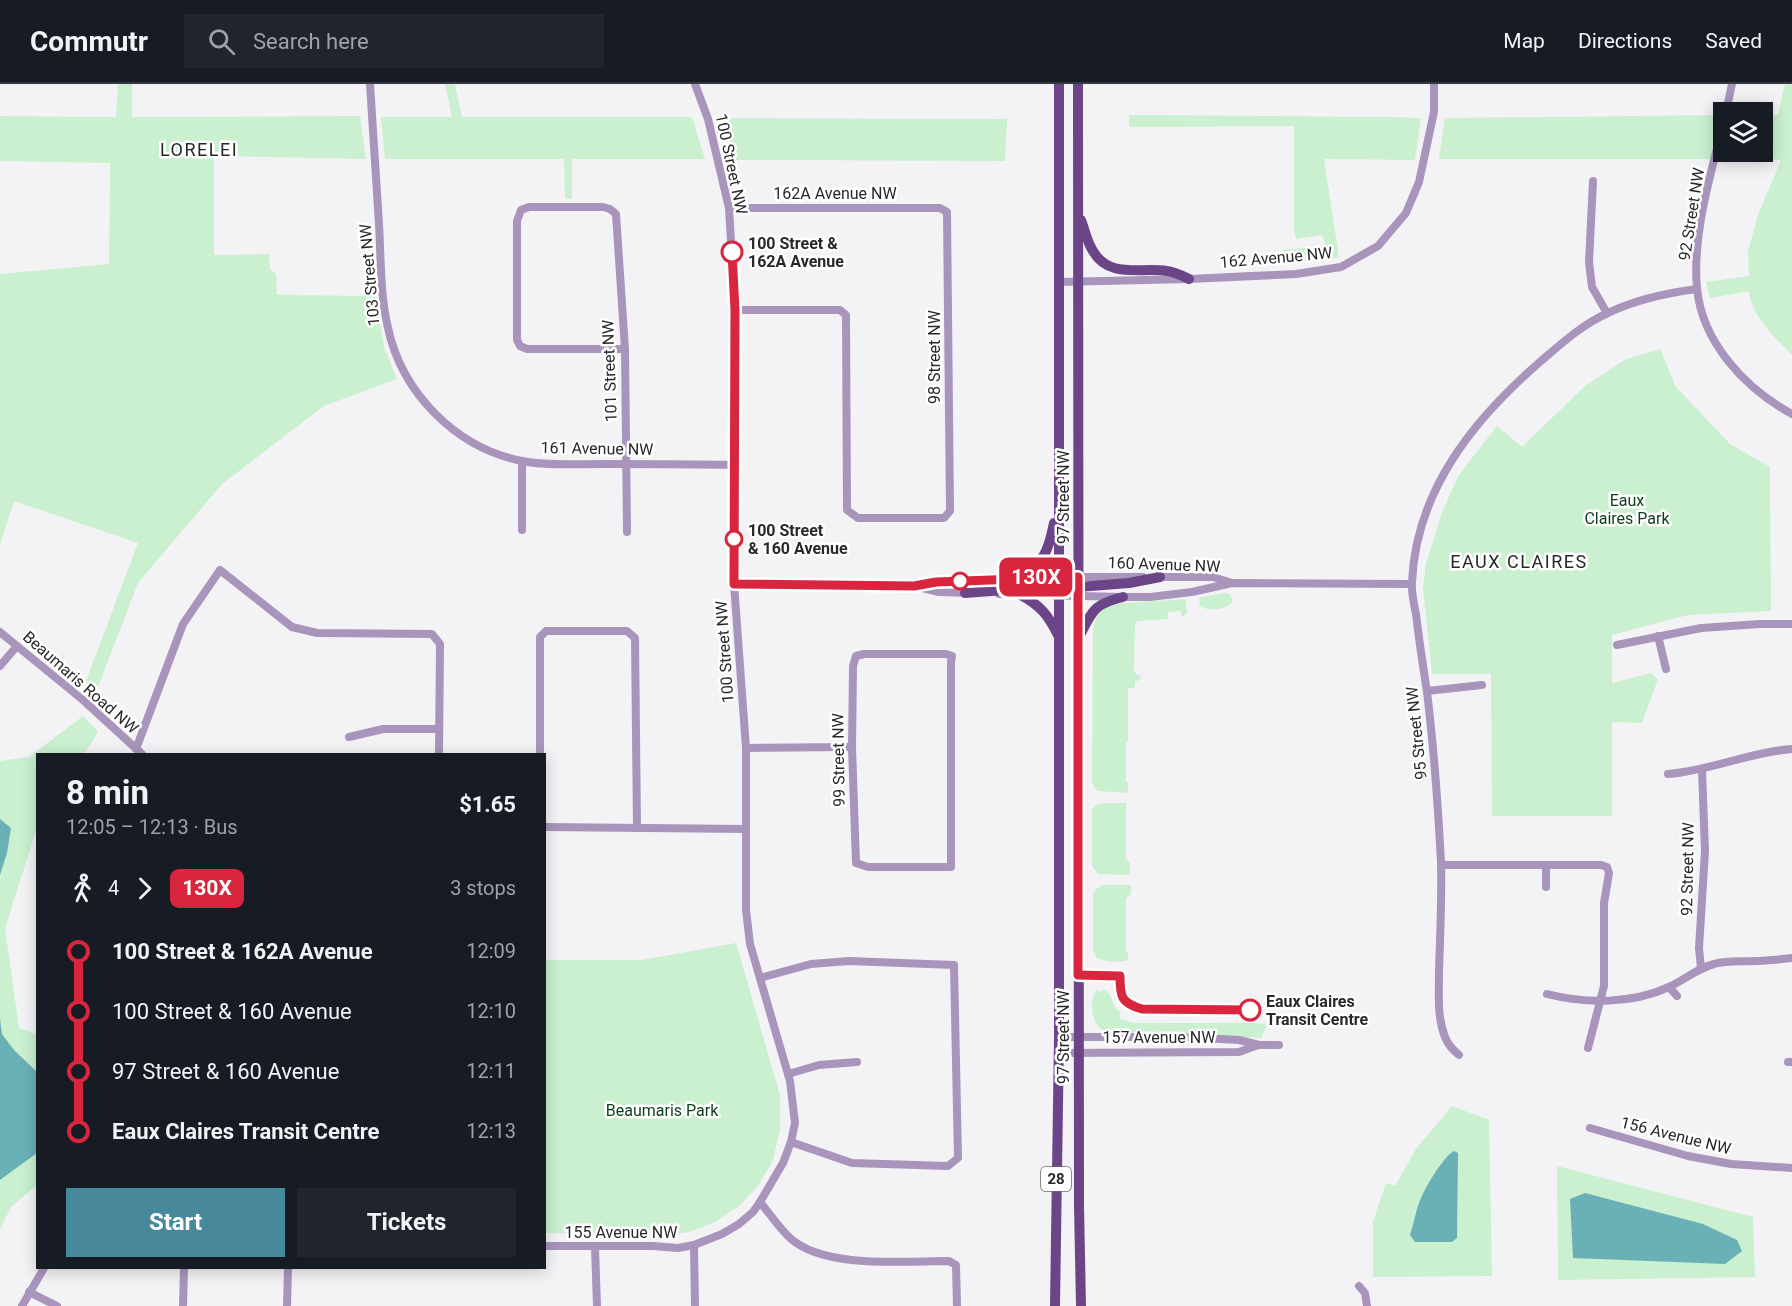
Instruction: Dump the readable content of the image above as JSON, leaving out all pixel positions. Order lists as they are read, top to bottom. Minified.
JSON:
{"streets":{"main road":["97 Street NW","28"],"street":["100 Street NW","162A Avenue NW","92 Street NW","162 Avenue NW","103 Street NW","98 Street NW","101 Street NW","161 Avenue NW","160 Avenue NW","Beaumaris Road NW","95 Street NW","99 Street NW","157 Avenue NW","156 Avenue NW","155 Avenue NW"]},"crossings":[["100 Street NW","162A Avenue NW"],["100 Street NW","98 Street NW"],["100 Street NW","161 Avenue NW"],["100 Street NW","160 Avenue NW"],["100 Street NW","155 Avenue NW"],["162A Avenue NW","98 Street NW"],["162 Avenue NW","97 Street NW"],["103 Street NW","161 Avenue NW"],["101 Street NW","161 Avenue NW"],["97 Street NW","160 Avenue NW"],["97 Street NW","157 Avenue NW"],["160 Avenue NW","95 Street NW"]],"districts":["LORELEI","EAUX CLAIRES"],"parks":["Eaux Claires Park","Beaumaris Park"],"places":["100 Street & 162A Avenue","100 Street & 160 Avenue","Eaux Claires Transit Centre"],"lines":["bus line 130X"],"page":{"header":"Commutr","search":"Search here","nav":["Map","Directions","Saved"],"on_map":"130X","heading":["8 min","12:05 – 12:13 · Bus","$1.65"],"legs":["4","130X","3 stops"],"list":[{"name":"100 Street & 162A Avenue","value":"12:09"},{"name":"100 Street & 160 Avenue","value":"12:10"},{"name":"97 Street & 160 Avenue","value":"12:11"},{"name":"Eaux Claires Transit Centre","value":"12:13"}],"buttons":["Start","Tickets"]}}
